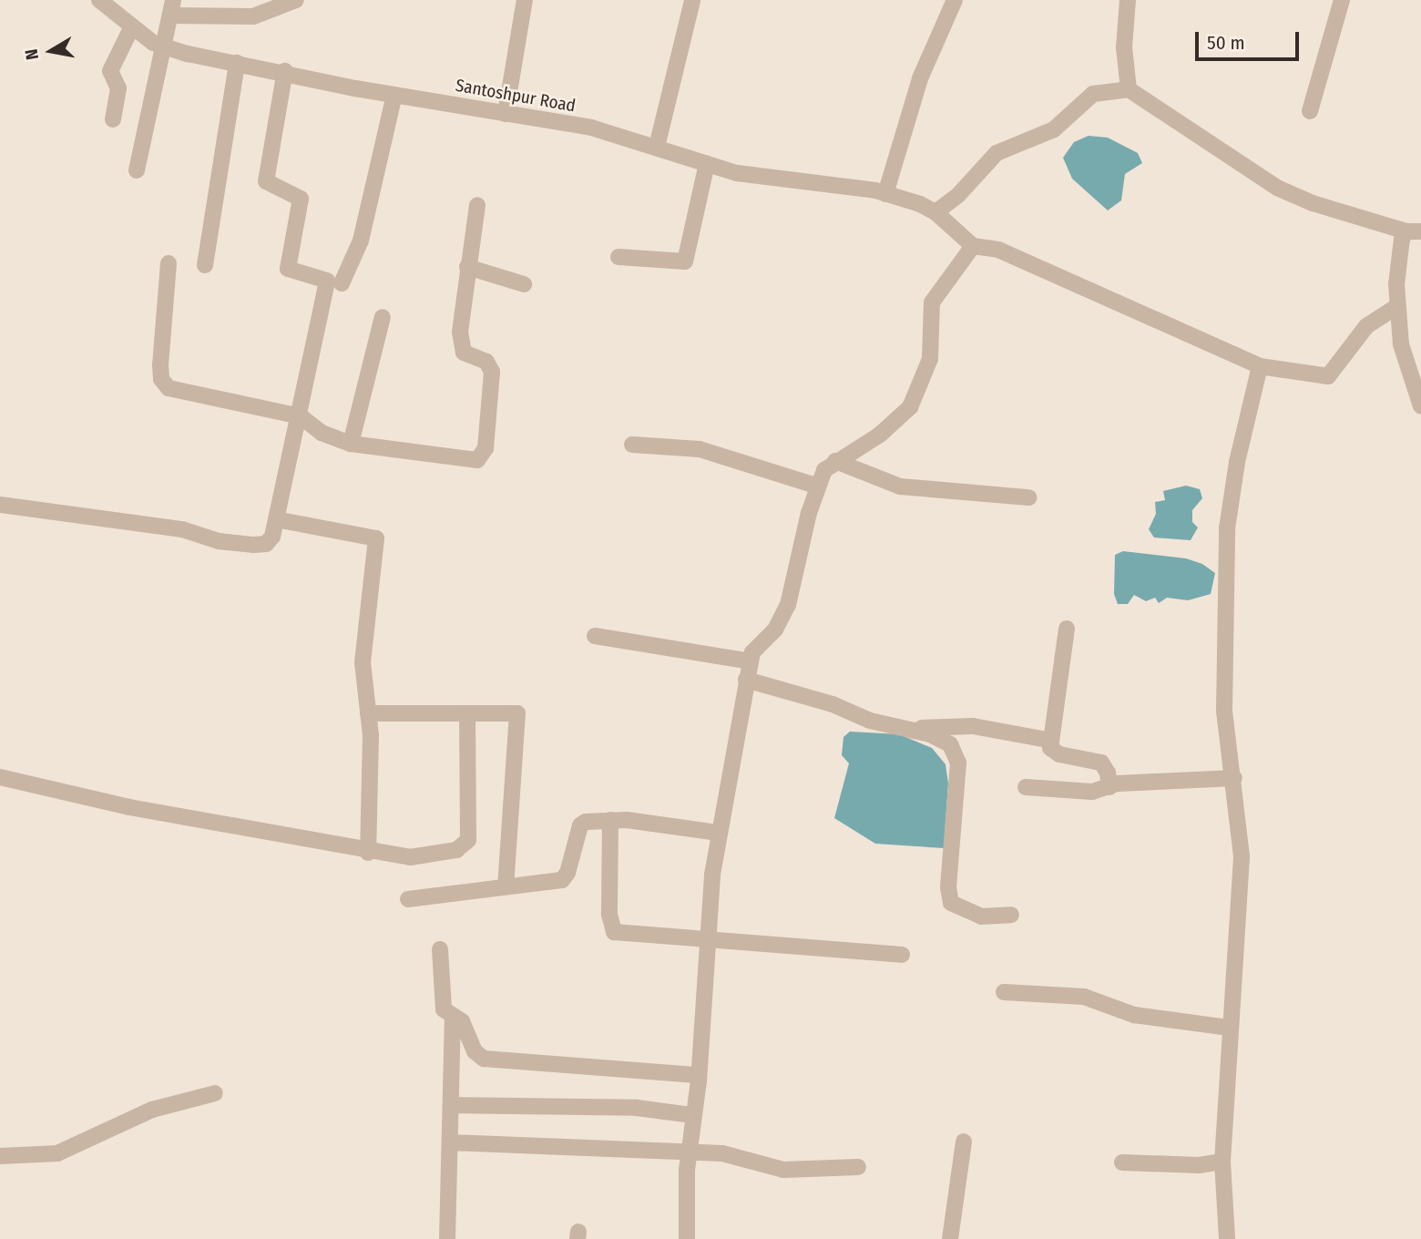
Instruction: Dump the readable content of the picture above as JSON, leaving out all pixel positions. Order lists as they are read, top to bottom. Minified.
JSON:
{"streets":{"street":["Santoshpur Road"]},"scale_bar":"50 m","north":"left"}
